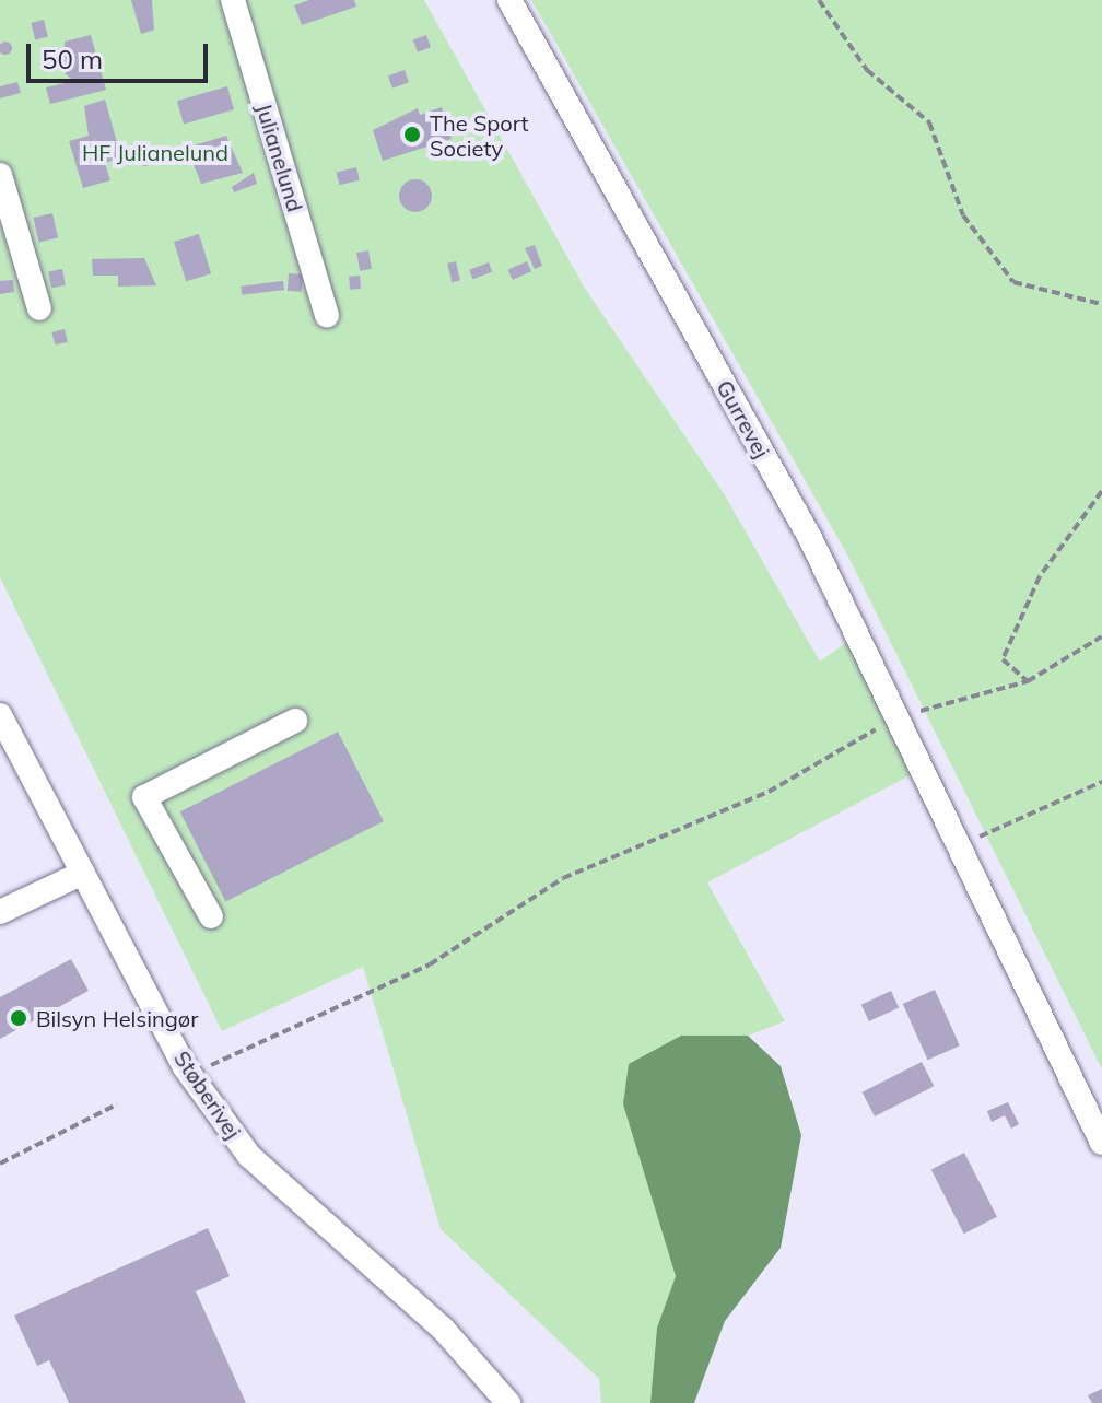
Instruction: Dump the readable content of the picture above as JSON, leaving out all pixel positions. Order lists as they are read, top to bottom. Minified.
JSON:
{"streets":{"street":["Julianelund","Gurrevej","Støberivej"]},"parks":["HF Julianelund"],"places":["The Sport Society","Bilsyn Helsingør"],"scale_bar":"50 m"}
